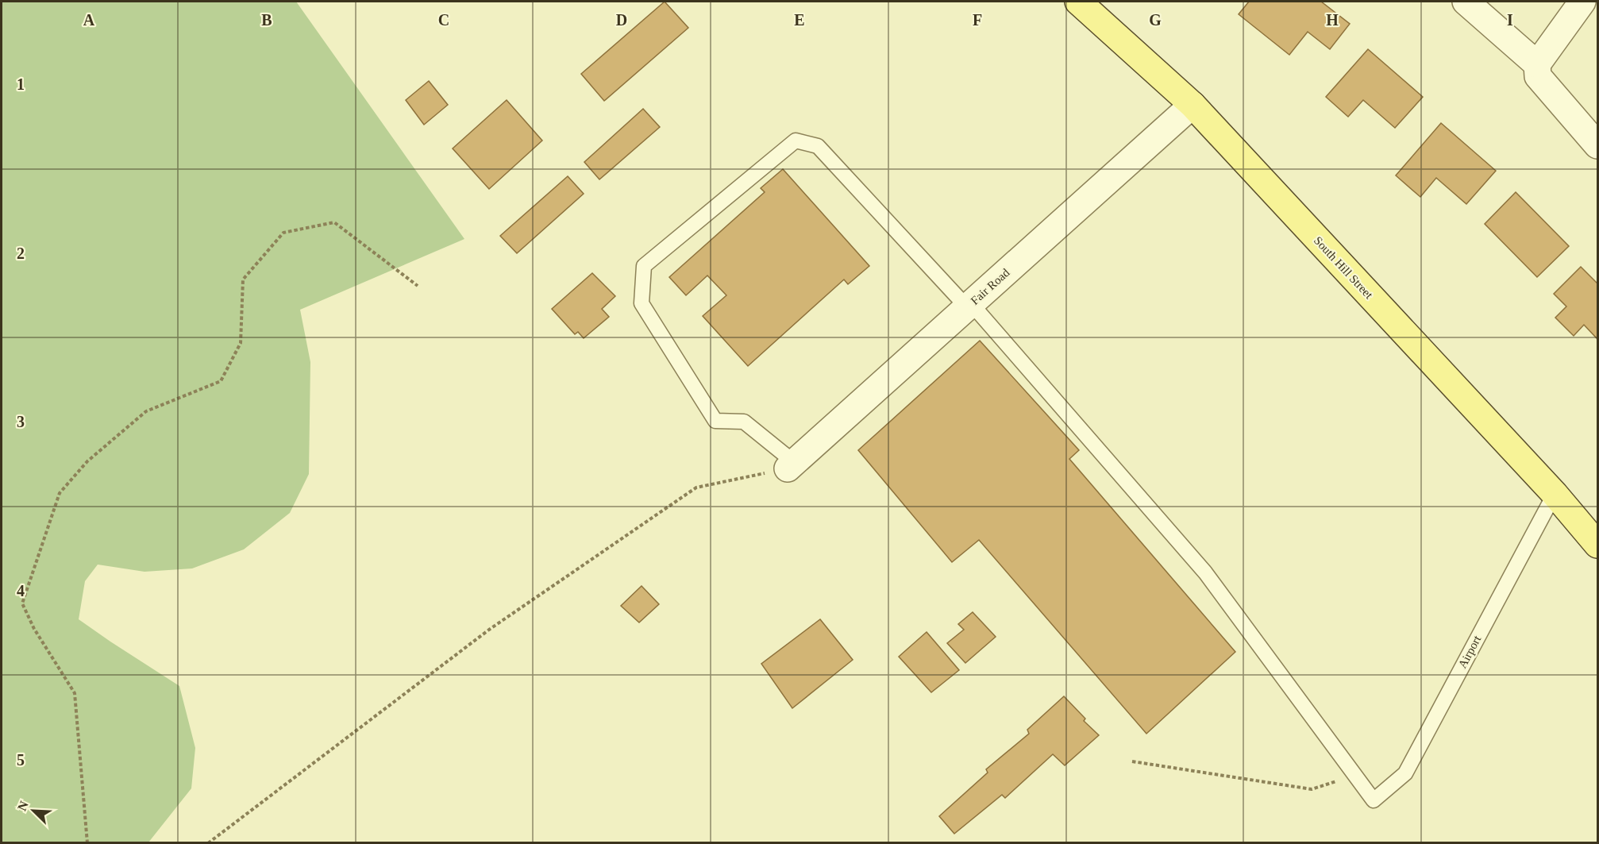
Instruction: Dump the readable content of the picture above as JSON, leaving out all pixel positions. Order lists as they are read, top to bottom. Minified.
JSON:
{"streets":{"main road":["South Hill Street"],"street":["Fair Road"],"lane":["Airport"]},"crossings":[["South Hill Street","Fair Road"],["South Hill Street","Airport"]],"north":"top left","grid":{"columns":["A","B","C","D","E","F","G","H","I"],"rows":["1","2","3","4","5"]}}
